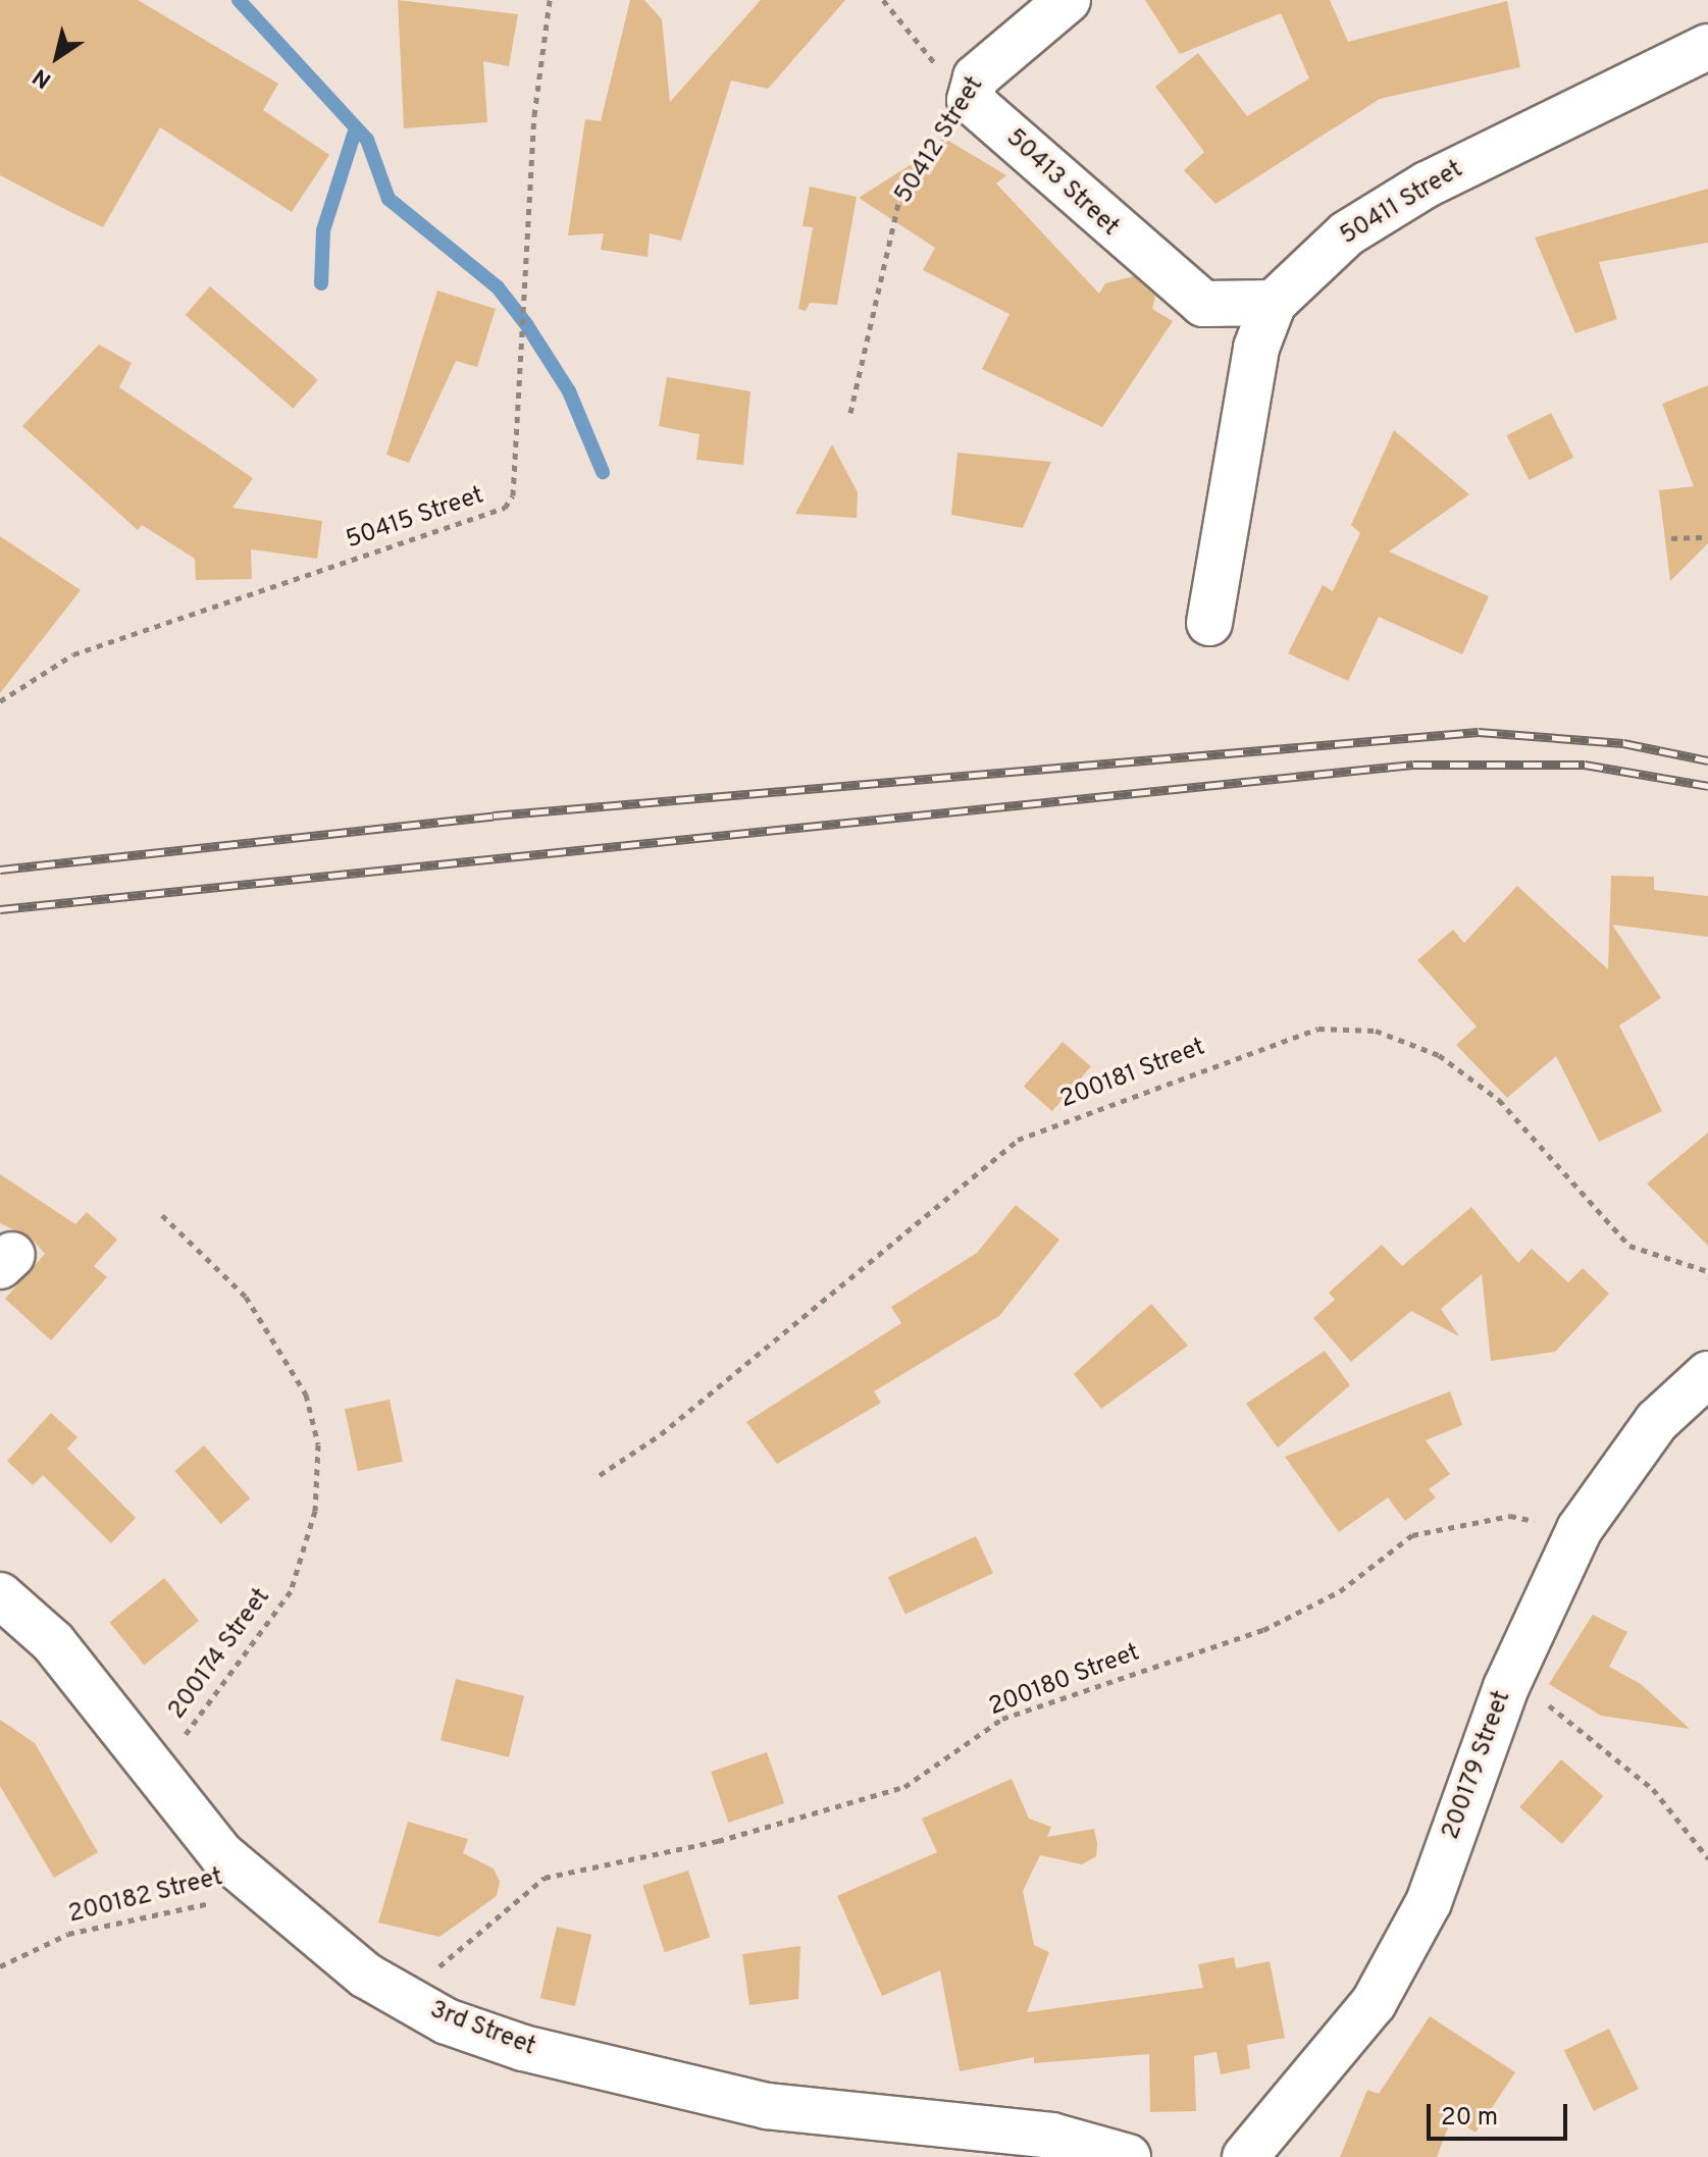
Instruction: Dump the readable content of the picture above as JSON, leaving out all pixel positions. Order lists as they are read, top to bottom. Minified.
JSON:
{"streets":{"street":["50412 Street","50413 Street","50411 Street","200179 Street","3rd Street"],"path":["50415 Street","200181 Street","200174 Street","200180 Street","200182 Street"]},"crossings":[["50412 Street","50413 Street"],["50413 Street","50411 Street"],["200174 Street","3rd Street"],["200180 Street","200179 Street"],["200180 Street","3rd Street"],["200182 Street","3rd Street"]],"scale_bar":"20 m","north":"bottom left"}
